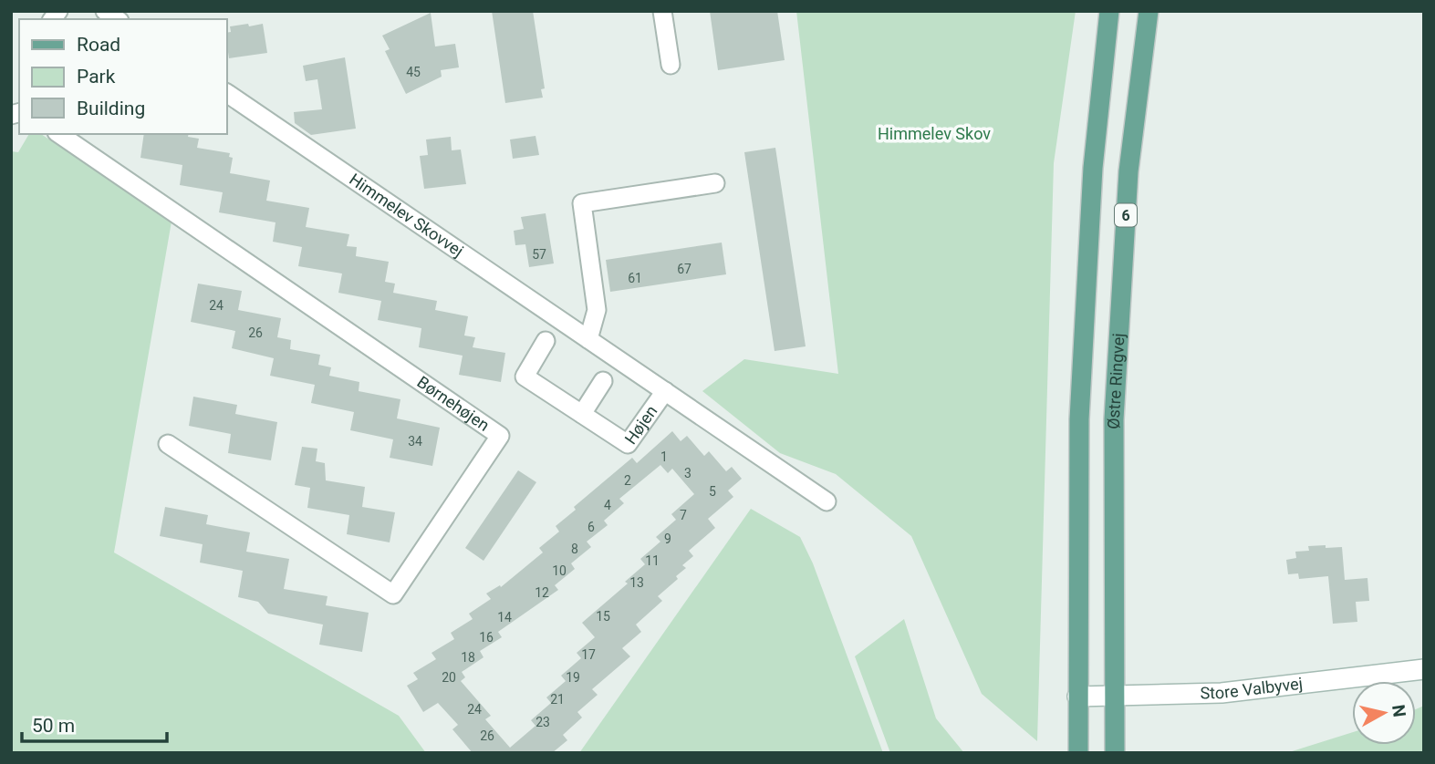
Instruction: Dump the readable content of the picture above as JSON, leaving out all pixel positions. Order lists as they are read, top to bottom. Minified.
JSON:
{"streets":{"main road":["6","Østre Ringvej"],"street":["Himmelev Skovvej","Børnehøjen","Højen","Store Valbyvej"]},"crossings":[["Himmelev Skovvej","Højen"],["6","Store Valbyvej"],["Østre Ringvej","Store Valbyvej"]],"parks":["Himmelev Skov"],"house_numbers":["45","57","67","61","24","26","34","1","3","2","5","4","7","6","9","8","11","10","13","12","15","14","16","17","18","20","19","21","24","23","26"],"legend":["Road","Park","Building"],"scale_bar":"50 m","north":"right"}
